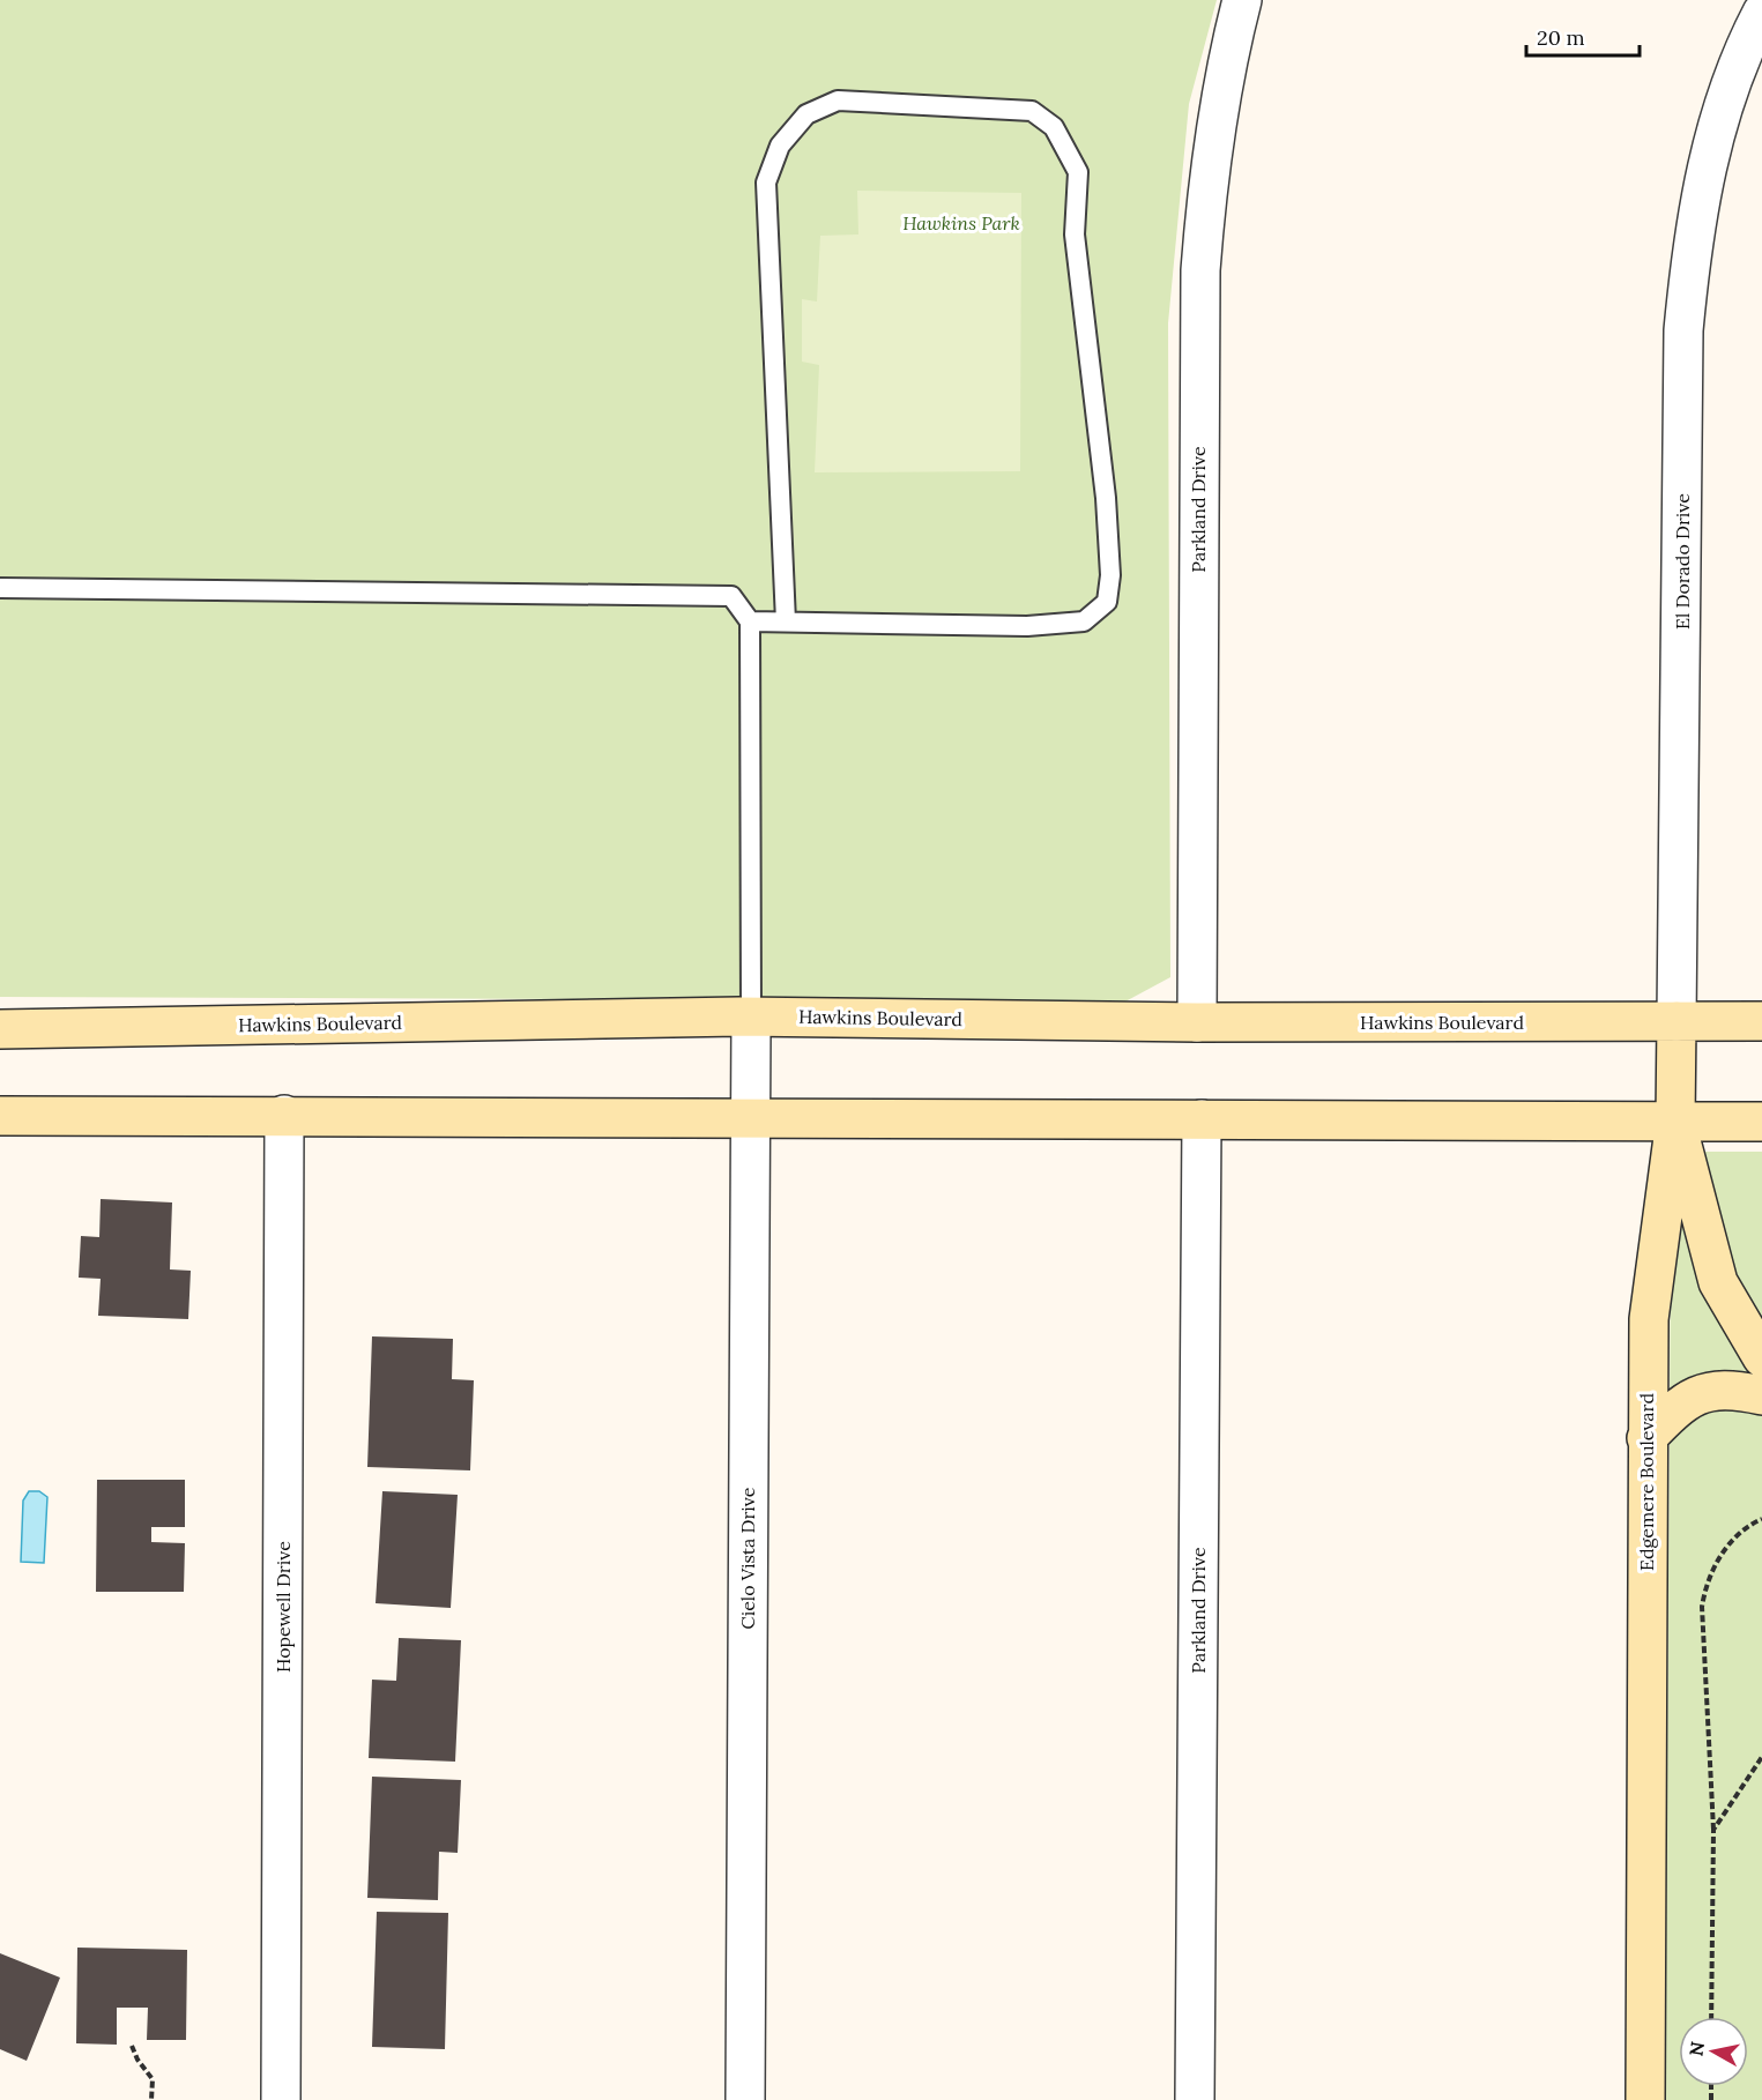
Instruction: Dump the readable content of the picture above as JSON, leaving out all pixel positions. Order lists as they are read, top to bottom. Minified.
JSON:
{"streets":{"main road":["El Dorado Drive","Hawkins Boulevard","Edgemere Boulevard"],"street":["Parkland Drive","Cielo Vista Drive","Hopewell Drive"]},"crossings":[["Parkland Drive","Hawkins Boulevard"],["El Dorado Drive","Hawkins Boulevard"],["El Dorado Drive","Edgemere Boulevard"],["Hawkins Boulevard","Cielo Vista Drive"]],"parks":["Hawkins Park"],"scale_bar":"20 m","north":"left"}
